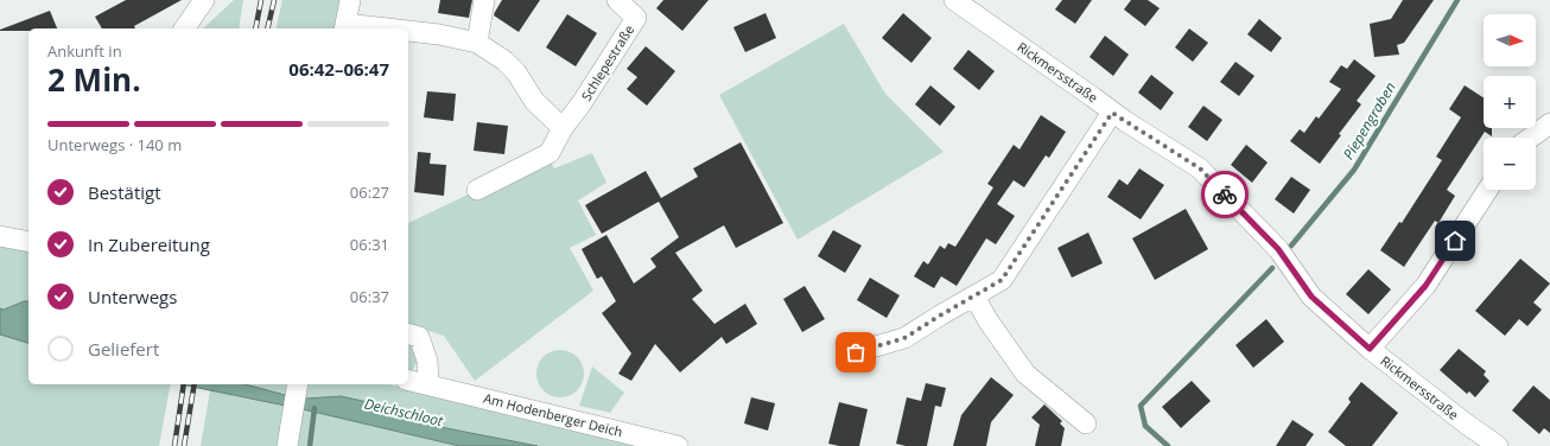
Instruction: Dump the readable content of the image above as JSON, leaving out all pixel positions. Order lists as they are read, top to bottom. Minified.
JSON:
{"streets":{"street":["Schlepestraße","Rickmersstraße","Am Hodenberger Deich"]},"water":["Piepengraben","Deichschloot"],"north":"right","page":{"map_buttons":["+","−"],"heading":["2 Min.","Ankunft in","06:42–06:47"],"bar":"Unterwegs · 140 m","list":[["Bestätigt","06:27"],["In Zubereitung","06:31"],["Unterwegs","06:37"],"Geliefert"]}}
